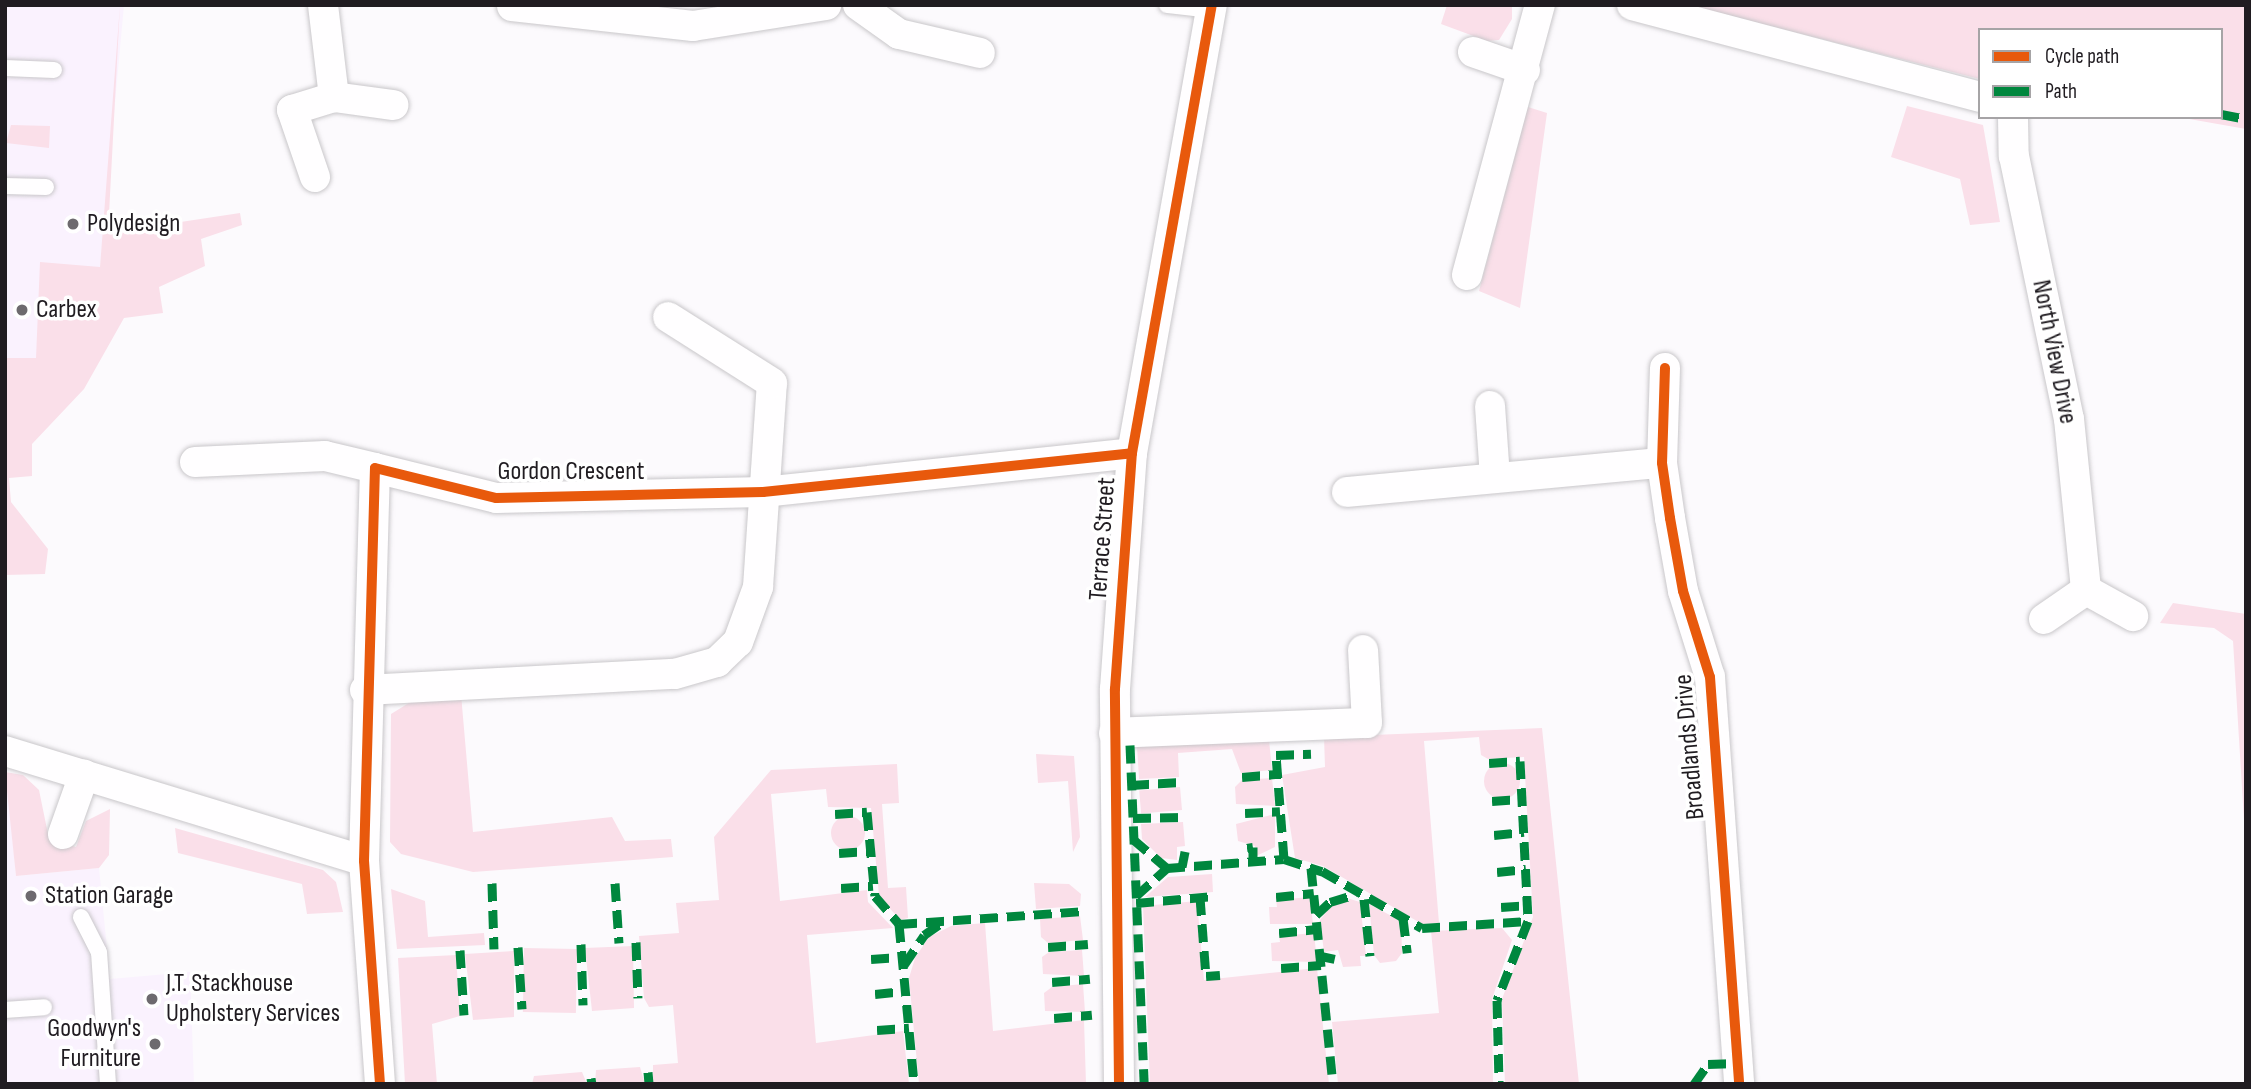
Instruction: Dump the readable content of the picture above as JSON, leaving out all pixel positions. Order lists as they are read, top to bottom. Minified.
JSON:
{"streets":{"street":["North View Drive","Gordon Crescent","Terrace Street","Broadlands Drive"]},"crossings":[["Gordon Crescent","Terrace Street"]],"places":["Polydesign","Carbex","Station Garage","J.T. Stackhouse Upholstery Services","Goodwyn's Furniture"],"legend":["Cycle path","Path"]}
